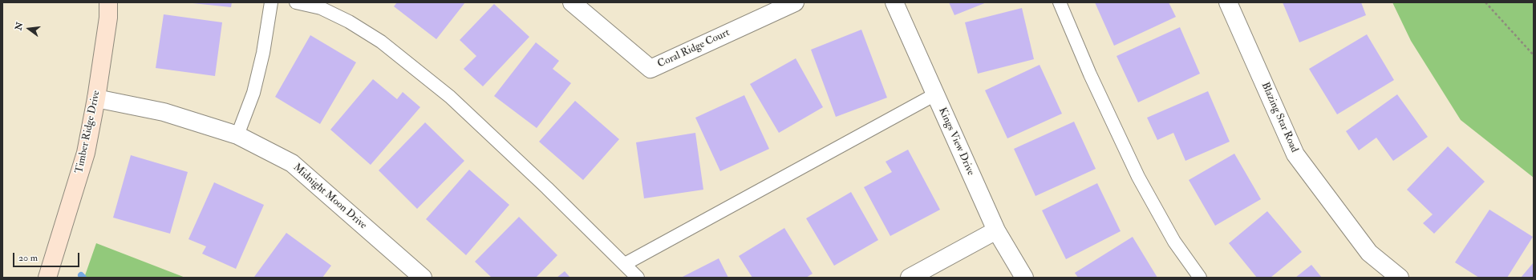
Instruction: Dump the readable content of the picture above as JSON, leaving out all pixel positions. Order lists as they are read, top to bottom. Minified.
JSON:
{"streets":{"street":["Coral Ridge Court","Blazing Star Road","Timber Ridge Drive","Kings View Drive","Midnight Moon Drive"]},"crossings":[["Timber Ridge Drive","Midnight Moon Drive"]],"scale_bar":"20 m","north":"left"}
